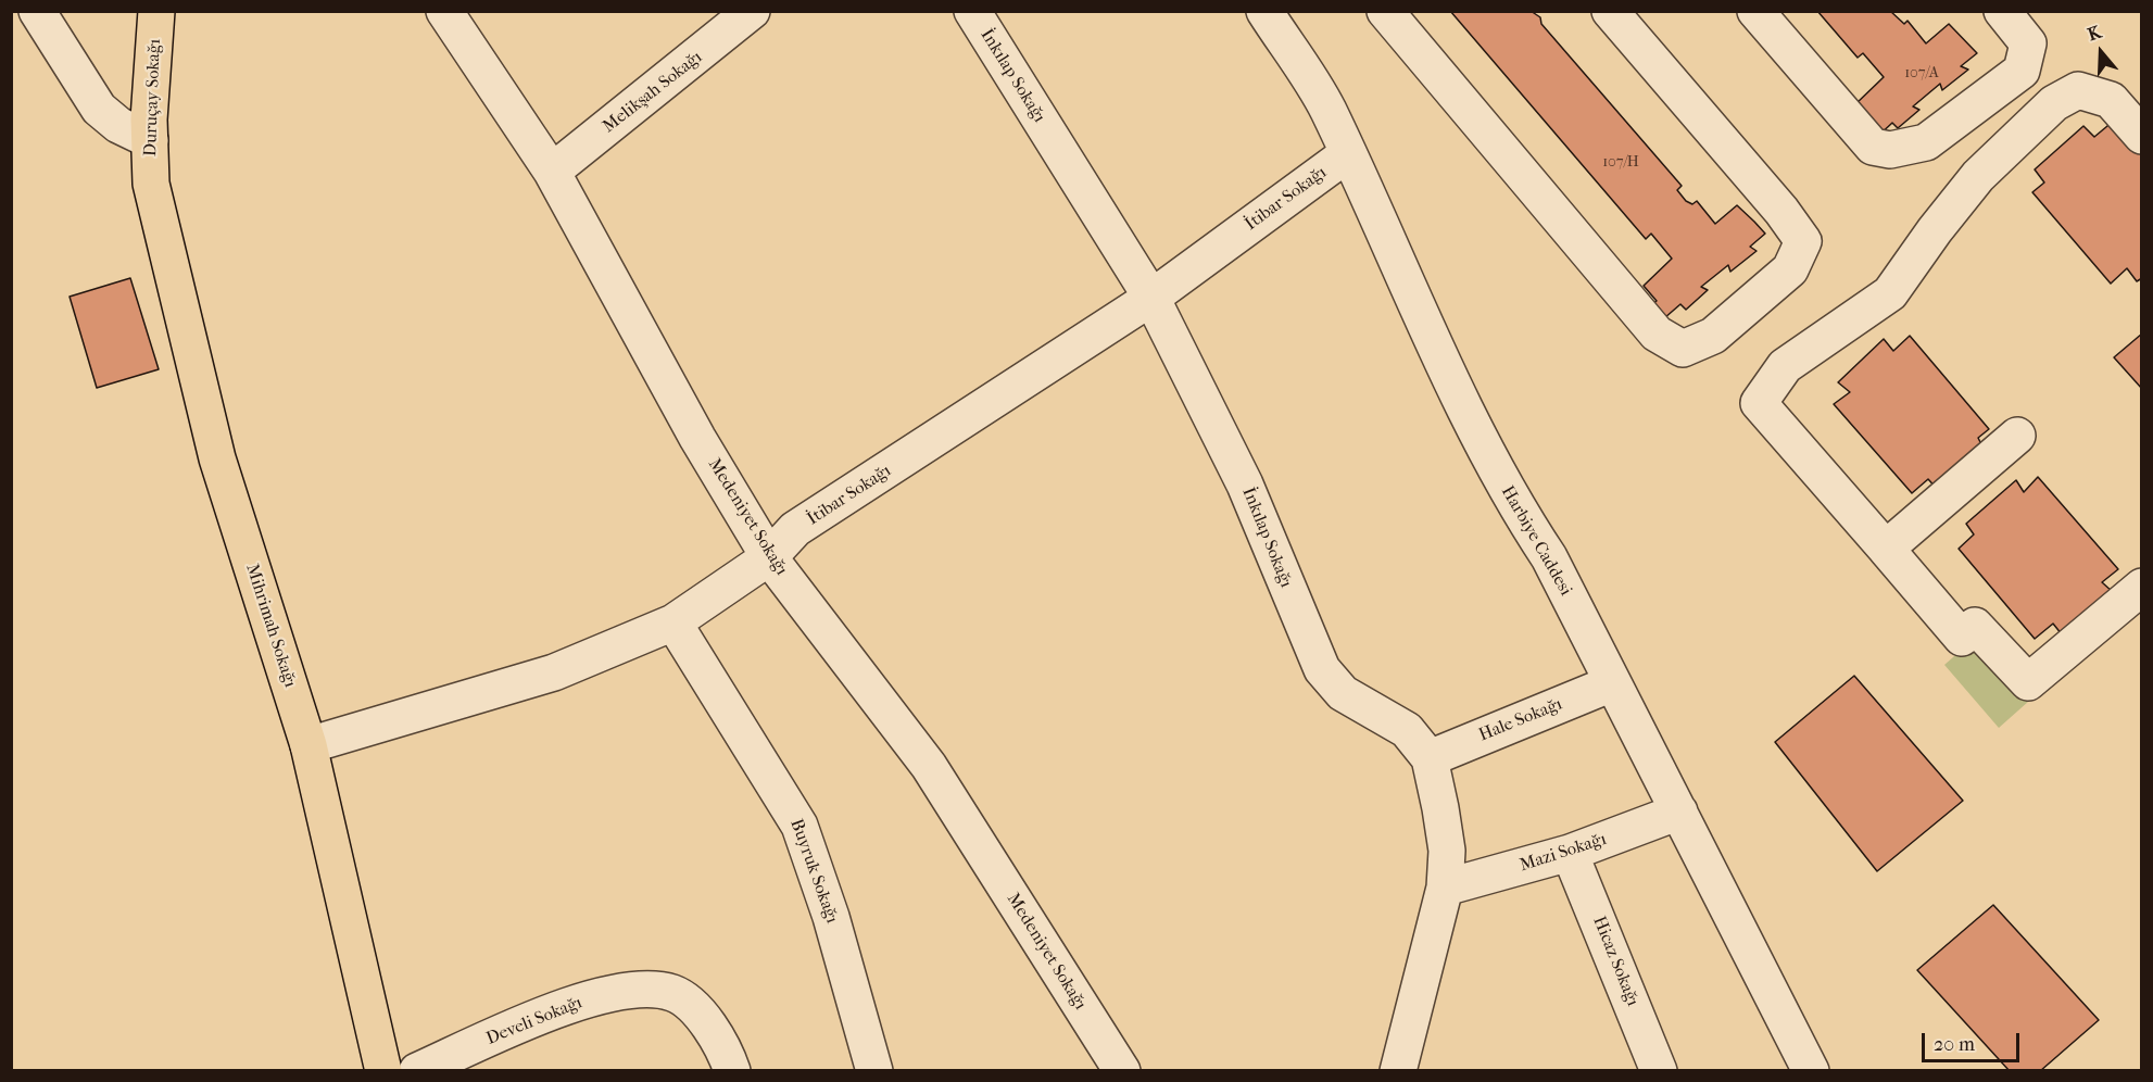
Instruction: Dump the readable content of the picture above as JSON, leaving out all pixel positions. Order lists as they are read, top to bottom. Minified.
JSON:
{"streets":{"main road":["Duruçay Sokağı","Mihrimah Sokağı"],"street":["İnkılap Sokağı","Melikşah Sokağı","İtibar Sokağı","Medeniyet Sokağı","Harbiye Caddesi","Hale Sokağı","Mazi Sokağı","Buyruk Sokağı","Hicaz Sokağı","Develi Sokağı"]},"crossings":[["İnkılap Sokağı","İtibar Sokağı"],["İnkılap Sokağı","Hale Sokağı"],["İnkılap Sokağı","Mazi Sokağı"],["Melikşah Sokağı","Medeniyet Sokağı"],["Duruçay Sokağı","Mihrimah Sokağı"],["İtibar Sokağı","Medeniyet Sokağı"],["İtibar Sokağı","Harbiye Caddesi"],["İtibar Sokağı","Mihrimah Sokağı"],["İtibar Sokağı","Buyruk Sokağı"],["Harbiye Caddesi","Hale Sokağı"],["Harbiye Caddesi","Mazi Sokağı"],["Mazi Sokağı","Hicaz Sokağı"]],"house_numbers":["107/A","107/H"],"scale_bar":"20 m","north":"top"}
